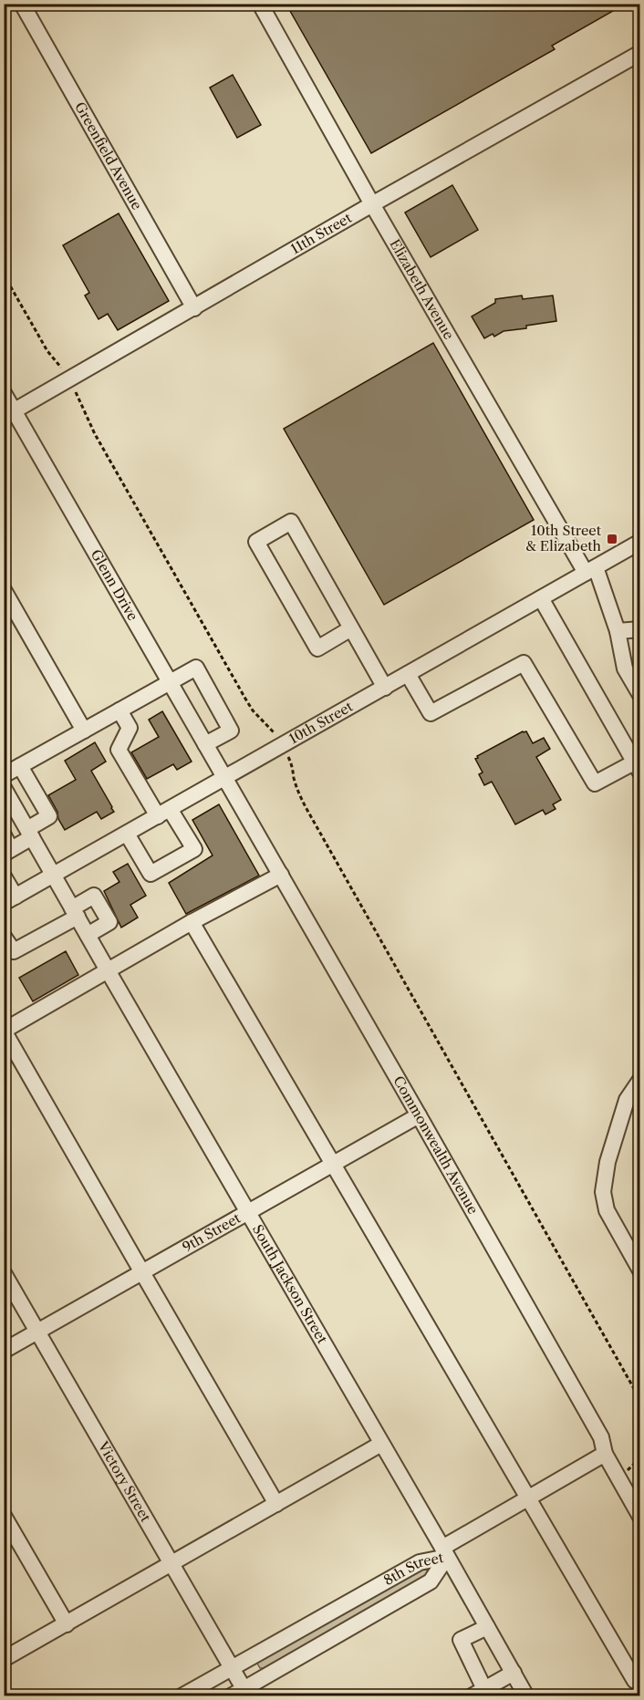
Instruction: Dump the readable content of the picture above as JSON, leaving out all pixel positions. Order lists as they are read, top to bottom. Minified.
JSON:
{"streets":{"street":["Greenfield Avenue","11th Street","Elizabeth Avenue","Glenn Drive","10th Street","Commonwealth Avenue","9th Street","South Jackson Street","Victory Street","8th Street"]},"crossings":[["Greenfield Avenue","11th Street"],["11th Street","Elizabeth Avenue"],["11th Street","Glenn Drive"],["Elizabeth Avenue","10th Street"],["Glenn Drive","10th Street"],["Glenn Drive","Commonwealth Avenue"],["10th Street","Commonwealth Avenue"],["10th Street","South Jackson Street"],["Commonwealth Avenue","9th Street"],["Commonwealth Avenue","8th Street"],["9th Street","South Jackson Street"],["9th Street","Victory Street"],["South Jackson Street","8th Street"],["Victory Street","8th Street"]],"places":{"transit":["10th Street & Elizabeth"]}}
